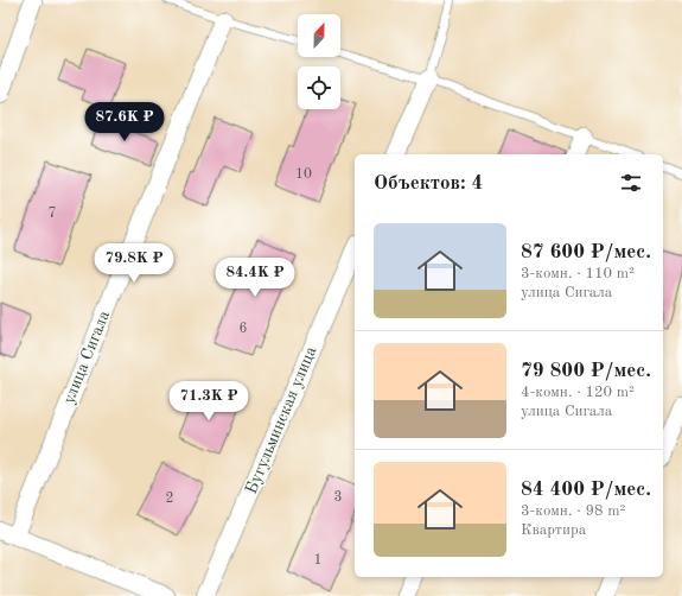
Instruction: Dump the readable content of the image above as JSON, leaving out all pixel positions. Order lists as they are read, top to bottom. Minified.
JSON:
{"streets":{"street":["улица Сигала","Бугульминская улица"]},"house_numbers":["10","7","6","3","2","1"],"north":"top","page":{"price":["87.6K ₽","79.8K ₽","84.4K ₽","71.3K ₽"],"heading":"Объектов: 4","list":[{"name":"87 600 ₽/мес.","note":"3-комн. · 110 m² · улица Сигала"},{"name":"79 800 ₽/мес.","note":"4-комн. · 120 m² · улица Сигала"},{"name":"84 400 ₽/мес.","note":"3-комн. · 98 m² · Квартира"}]}}
